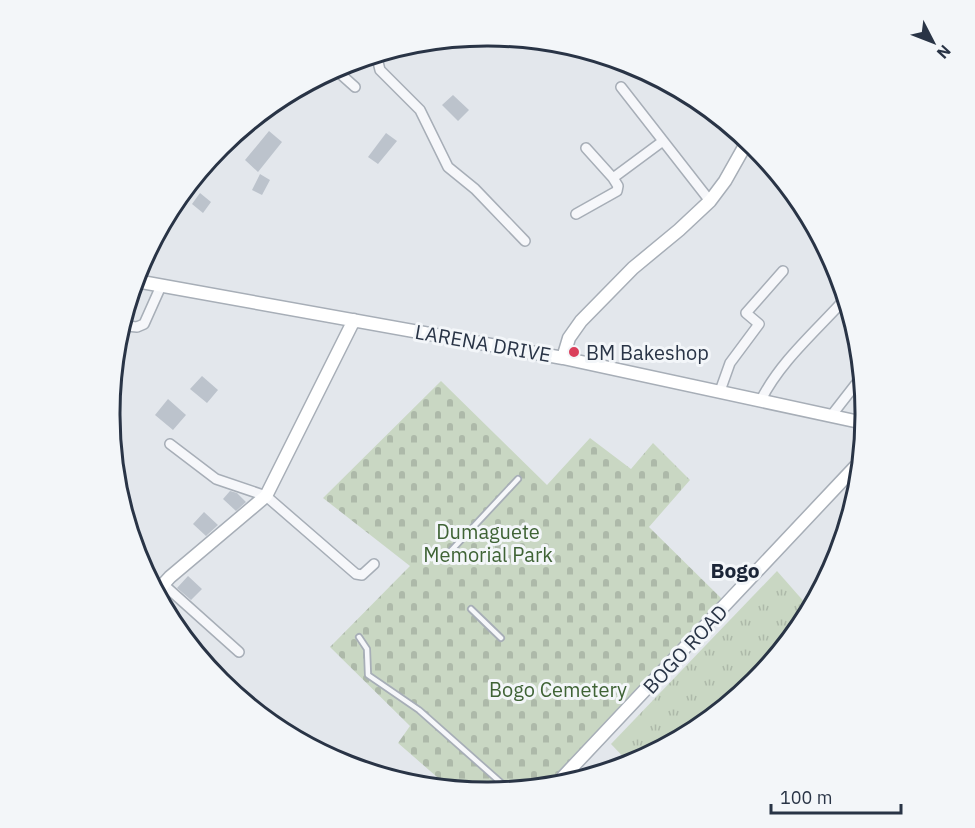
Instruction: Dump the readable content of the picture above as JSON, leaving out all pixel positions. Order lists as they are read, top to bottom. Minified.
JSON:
{"streets":{"street":["LARENA DRIVE","BOGO ROAD"]},"districts":["Bogo"],"parks":["Dumaguete Memorial Park","Bogo Cemetery"],"places":["BM Bakeshop"],"scale_bar":"100 m","north":"bottom right"}
